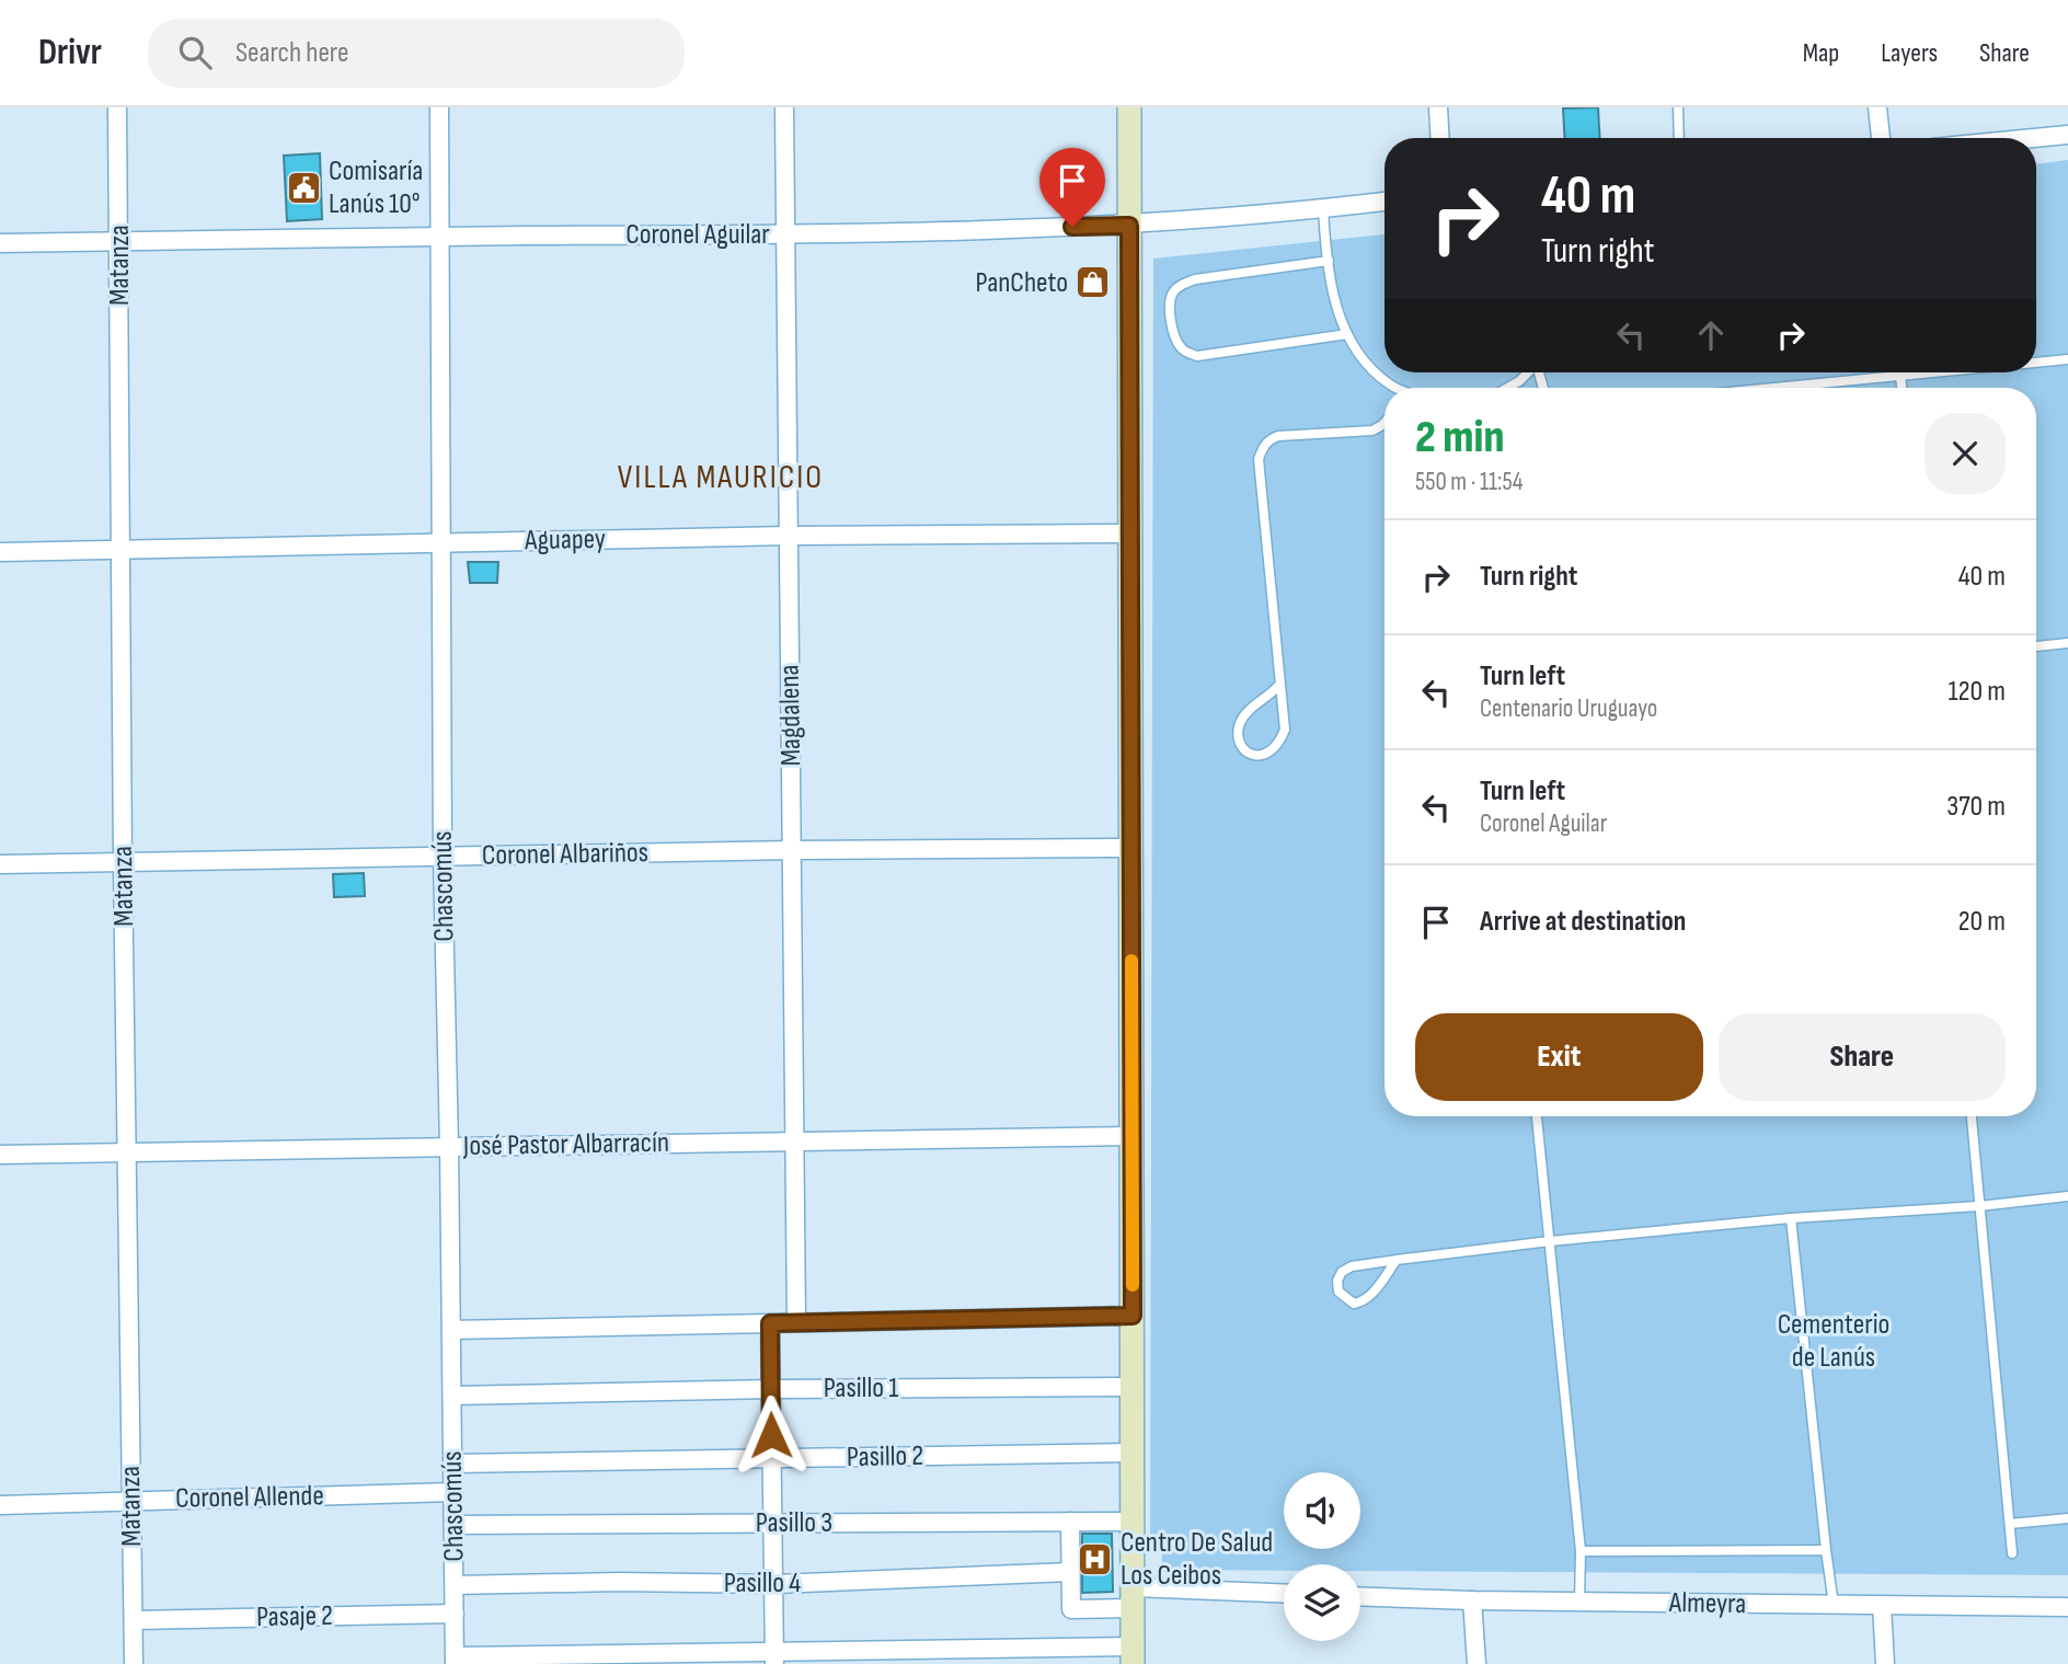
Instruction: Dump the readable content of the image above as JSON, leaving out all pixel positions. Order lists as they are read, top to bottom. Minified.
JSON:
{"streets":{"street":["Coronel Aguilar","Matanza","Aguapey","Magdalena","Coronel Albariños","Chascomús","José Pastor Albarracín","Pasillo 1","Pasillo 2","Coronel Allende","Pasillo 3","Pasillo 4","Almeyra","Pasaje 2"]},"crossings":[["Coronel Aguilar","Matanza"],["Coronel Aguilar","Magdalena"],["Coronel Aguilar","Chascomús"],["Matanza","Aguapey"],["Matanza","Coronel Albariños"],["Matanza","José Pastor Albarracín"],["Matanza","Coronel Allende"],["Matanza","Pasaje 2"],["Aguapey","Magdalena"],["Aguapey","Chascomús"],["Magdalena","Coronel Albariños"],["Magdalena","José Pastor Albarracín"],["Coronel Albariños","Chascomús"],["Chascomús","José Pastor Albarracín"],["Chascomús","Pasillo 1"],["Chascomús","Pasillo 2"],["Chascomús","Coronel Allende"],["Chascomús","Pasillo 3"],["Chascomús","Pasillo 4"],["Chascomús","Pasaje 2"]],"districts":["VILLA MAURICIO"],"parks":["Cementerio de Lanús"],"places":{"public building":["Comisaría Lanús 10°"],"shop":["PanCheto"],"hospital":["Centro De Salud Los Ceibos"]},"page":{"header":"Drivr","search":"Search here","nav":["Map","Layers","Share"],"turn":["40 m","Turn right"],"heading":["2 min","550 m · 11:54"],"list":[{"name":"Turn right","value":"40 m"},{"name":"Turn left","note":"Centenario Uruguayo","value":"120 m"},{"name":"Turn left","note":"Coronel Aguilar","value":"370 m"},{"name":"Arrive at destination","value":"20 m"}],"buttons":["Exit","Share"]}}
